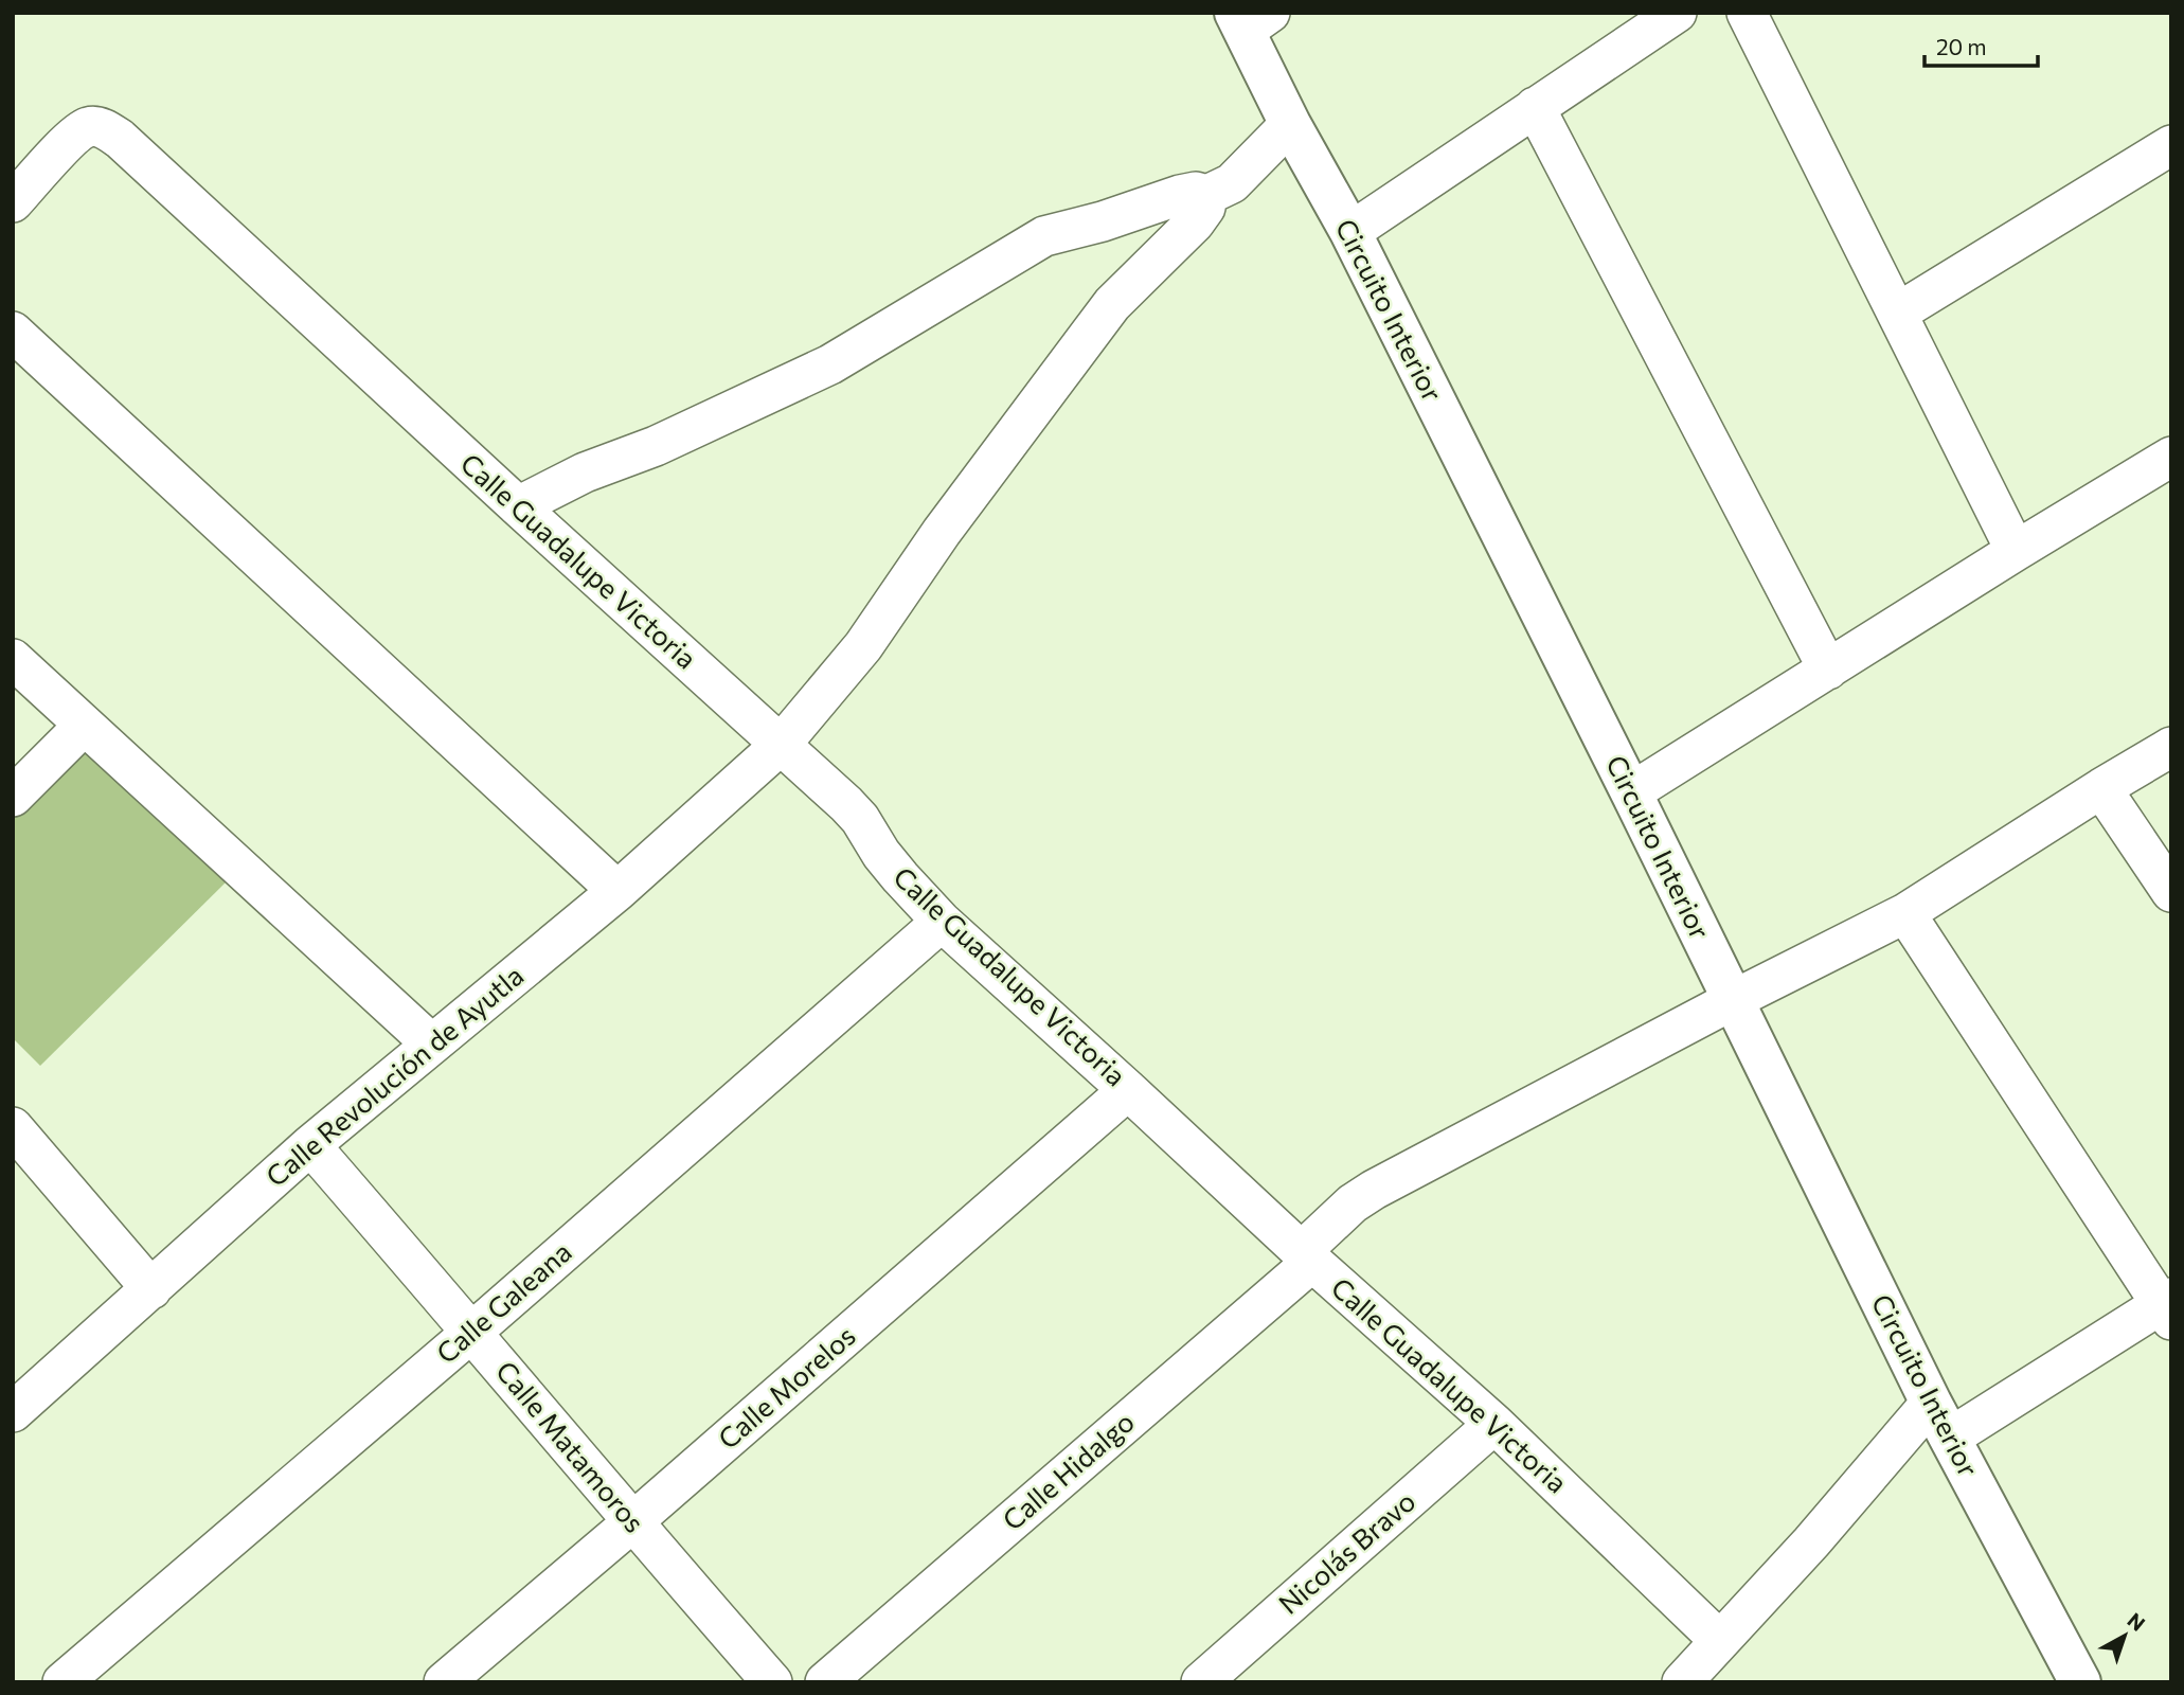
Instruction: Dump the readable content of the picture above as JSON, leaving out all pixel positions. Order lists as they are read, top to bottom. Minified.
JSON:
{"streets":{"main road":["Circuito Interior"],"street":["Calle Guadalupe Victoria","Calle Revolución de Ayutla","Calle Galeana","Calle Morelos","Calle Matamoros","Calle Hidalgo","Nicolás Bravo"]},"crossings":[["Circuito Interior","Calle Hidalgo"],["Calle Guadalupe Victoria","Calle Revolución de Ayutla"],["Calle Guadalupe Victoria","Calle Galeana"],["Calle Guadalupe Victoria","Calle Morelos"],["Calle Guadalupe Victoria","Calle Hidalgo"],["Calle Guadalupe Victoria","Nicolás Bravo"],["Calle Revolución de Ayutla","Calle Matamoros"],["Calle Galeana","Calle Matamoros"],["Calle Morelos","Calle Matamoros"]],"scale_bar":"20 m","north":"top right"}
